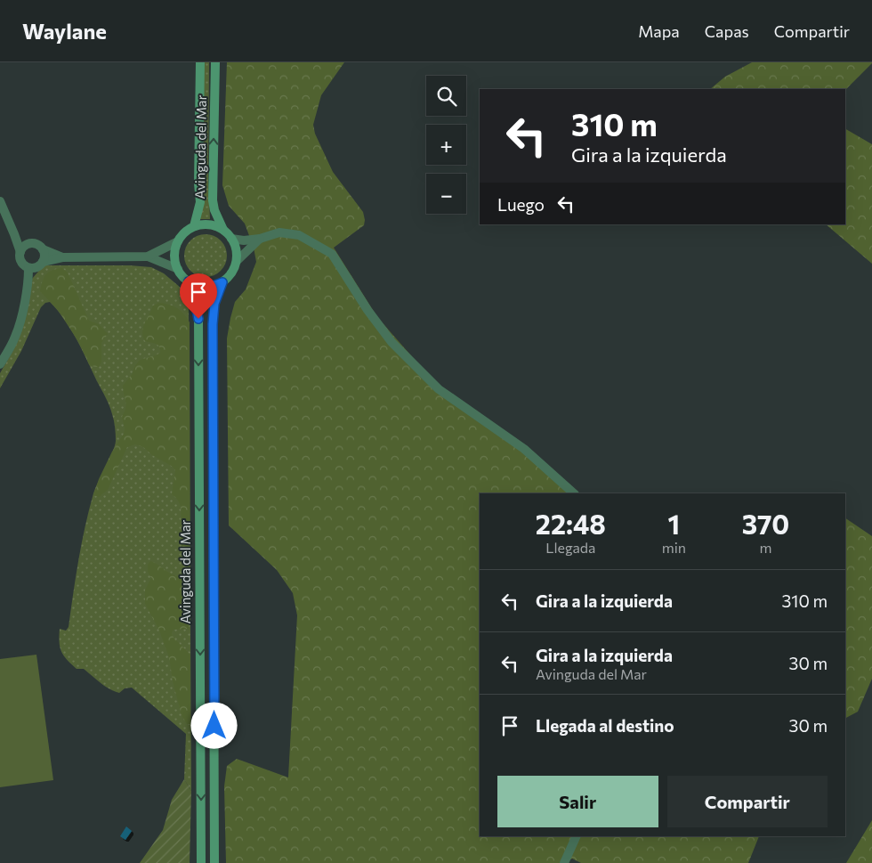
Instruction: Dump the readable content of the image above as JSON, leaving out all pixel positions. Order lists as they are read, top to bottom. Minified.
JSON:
{"streets":{"main road":["Avinguda del Mar"]},"page":{"header":"Waylane","nav":["Mapa","Capas","Compartir"],"map_buttons":["+","−"],"turn":["310 m","Gira a la izquierda"],"then":"Luego","eta":["22:48","Llegada","1","min","370","m"],"list":[{"name":"Gira a la izquierda","value":"310 m"},{"name":"Gira a la izquierda","note":"Avinguda del Mar","value":"30 m"},{"name":"Llegada al destino","value":"30 m"}],"buttons":["Salir","Compartir"]}}
